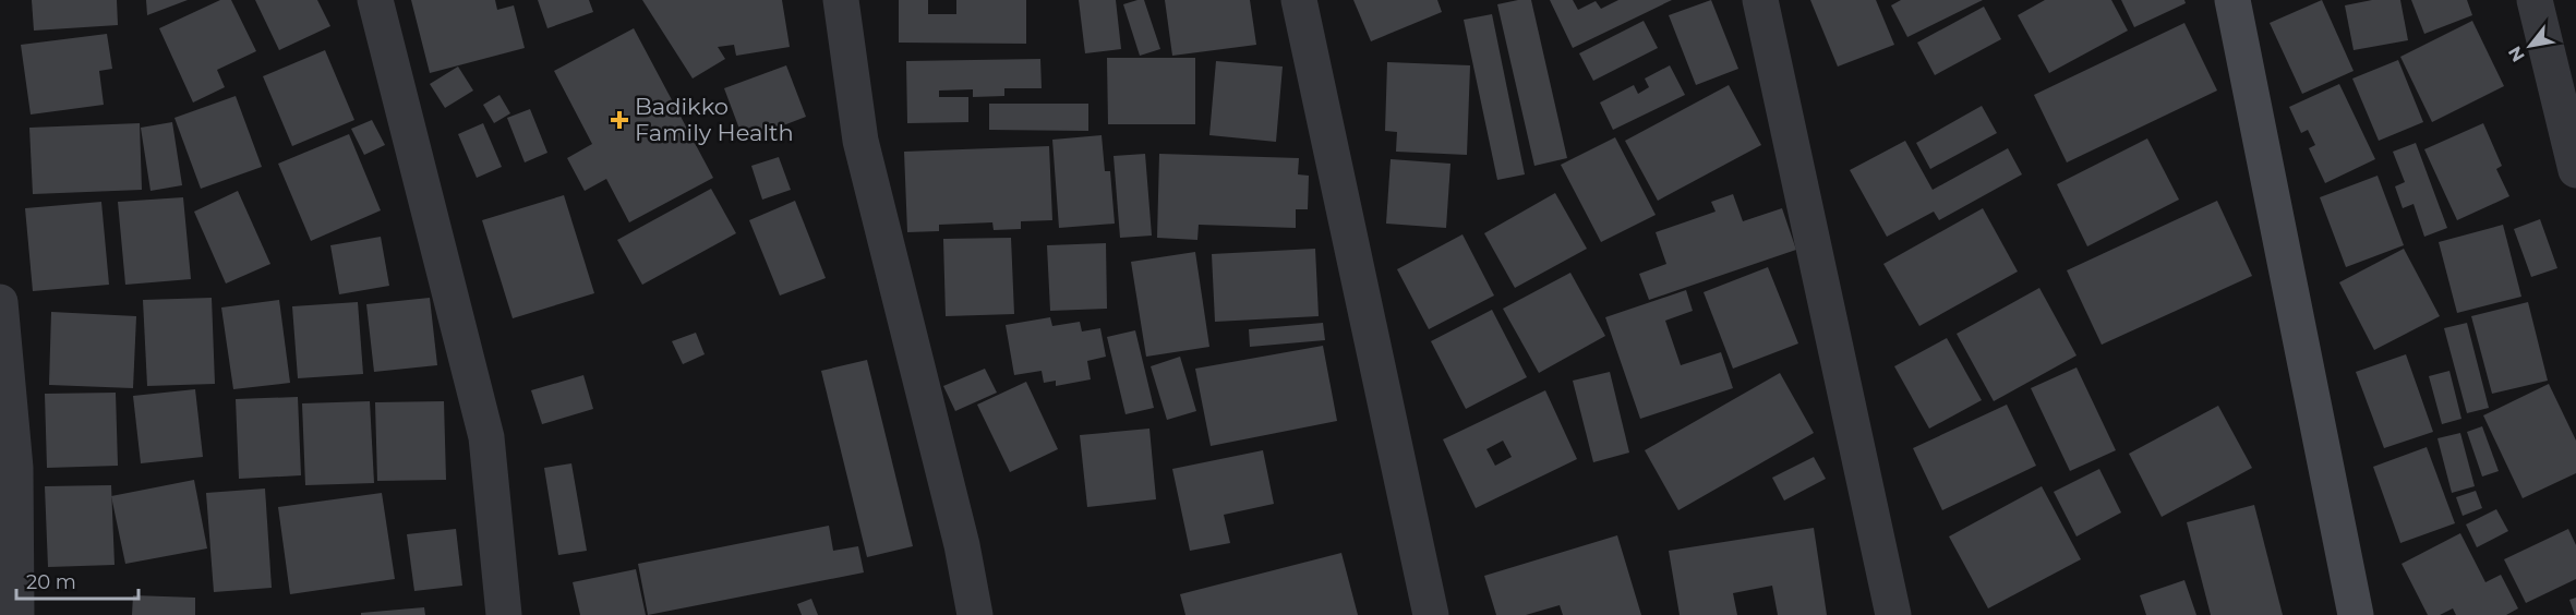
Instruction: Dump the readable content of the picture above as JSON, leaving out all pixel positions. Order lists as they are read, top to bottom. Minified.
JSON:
{"places":{"health":["Badikko Family Health"]},"scale_bar":"20 m","north":"bottom left"}
